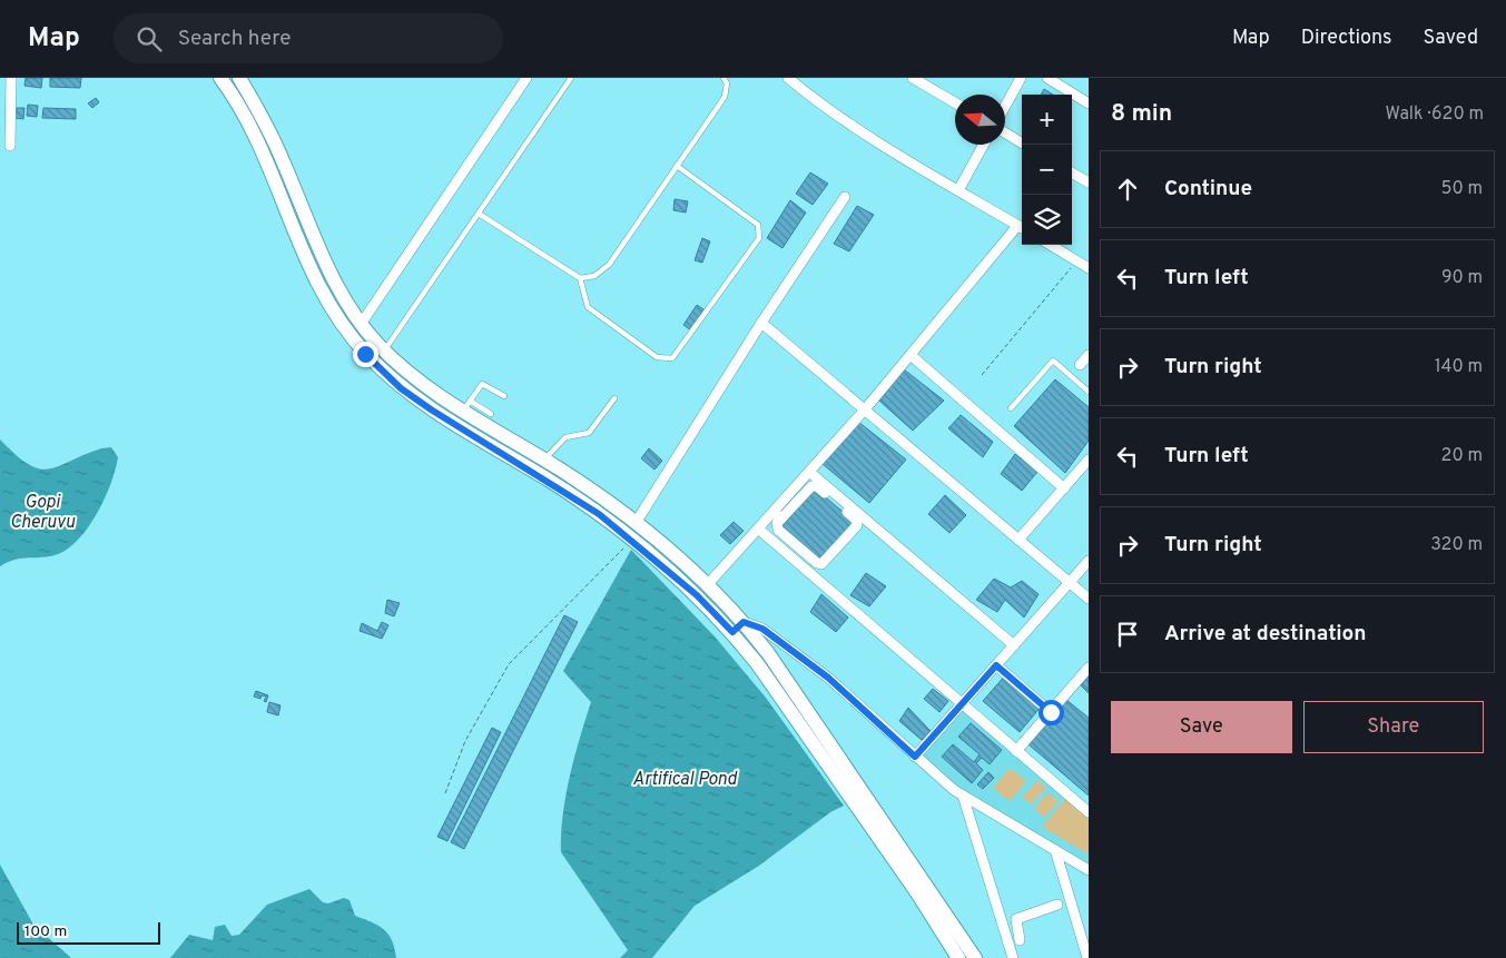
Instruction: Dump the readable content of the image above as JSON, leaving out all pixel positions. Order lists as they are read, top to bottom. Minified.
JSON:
{"water":["Gopi Cheruvu","Artifical Pond"],"scale_bar":"100 m","north":"left","page":{"header":"Map","search":"Search here","nav":["Map","Directions","Saved"],"heading":["8 min","Walk · 620 m"],"map_buttons":["+","−"],"list":[["Continue","50 m"],["Turn left","90 m"],["Turn right","140 m"],["Turn left","20 m"],["Turn right","320 m"],"Arrive at destination"],"buttons":["Save","Share"],"scale":"100 m"}}
